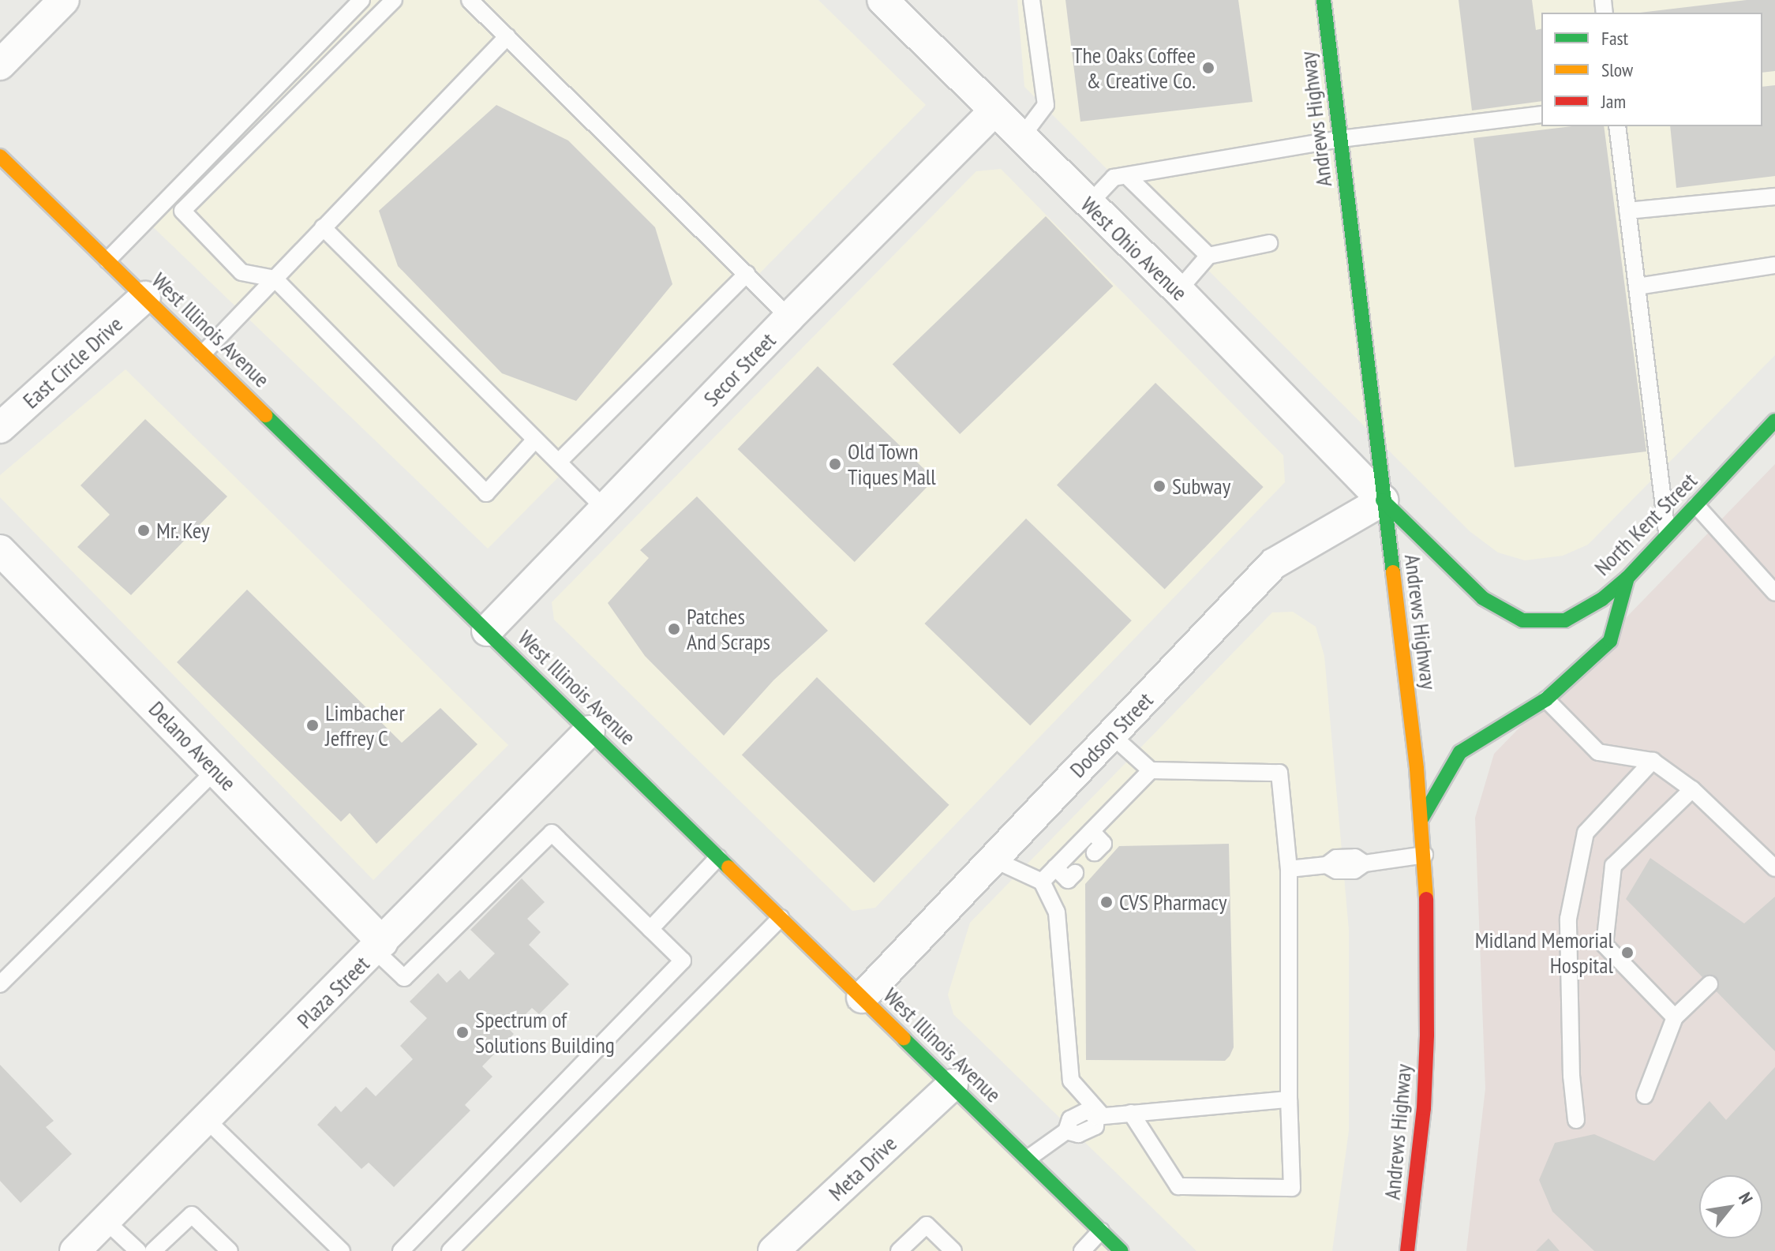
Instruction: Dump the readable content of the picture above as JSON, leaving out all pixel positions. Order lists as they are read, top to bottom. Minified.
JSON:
{"streets":{"main road":["Andrews Highway","West Illinois Avenue","North Kent Street"],"street":["West Ohio Avenue","East Circle Drive","Secor Street","Dodson Street","Delano Avenue","Plaza Street","Meta Drive"]},"crossings":[["Andrews Highway","West Ohio Avenue"],["Andrews Highway","North Kent Street"],["Andrews Highway","Dodson Street"],["West Ohio Avenue","Secor Street"],["West Ohio Avenue","North Kent Street"],["West Ohio Avenue","Dodson Street"],["West Illinois Avenue","East Circle Drive"],["West Illinois Avenue","Secor Street"],["West Illinois Avenue","Dodson Street"],["West Illinois Avenue","Plaza Street"],["West Illinois Avenue","Meta Drive"],["North Kent Street","Dodson Street"],["Delano Avenue","Plaza Street"]],"places":["The Oaks Coffee & Creative Co.","Old Town Tiques Mall","Subway","Mr. Key","Patches And Scraps","Limbacher Jeffrey C","CVS Pharmacy","Midland Memorial Hospital","Spectrum of Solutions Building"],"legend":["Fast","Slow","Jam"],"north":"top right"}
